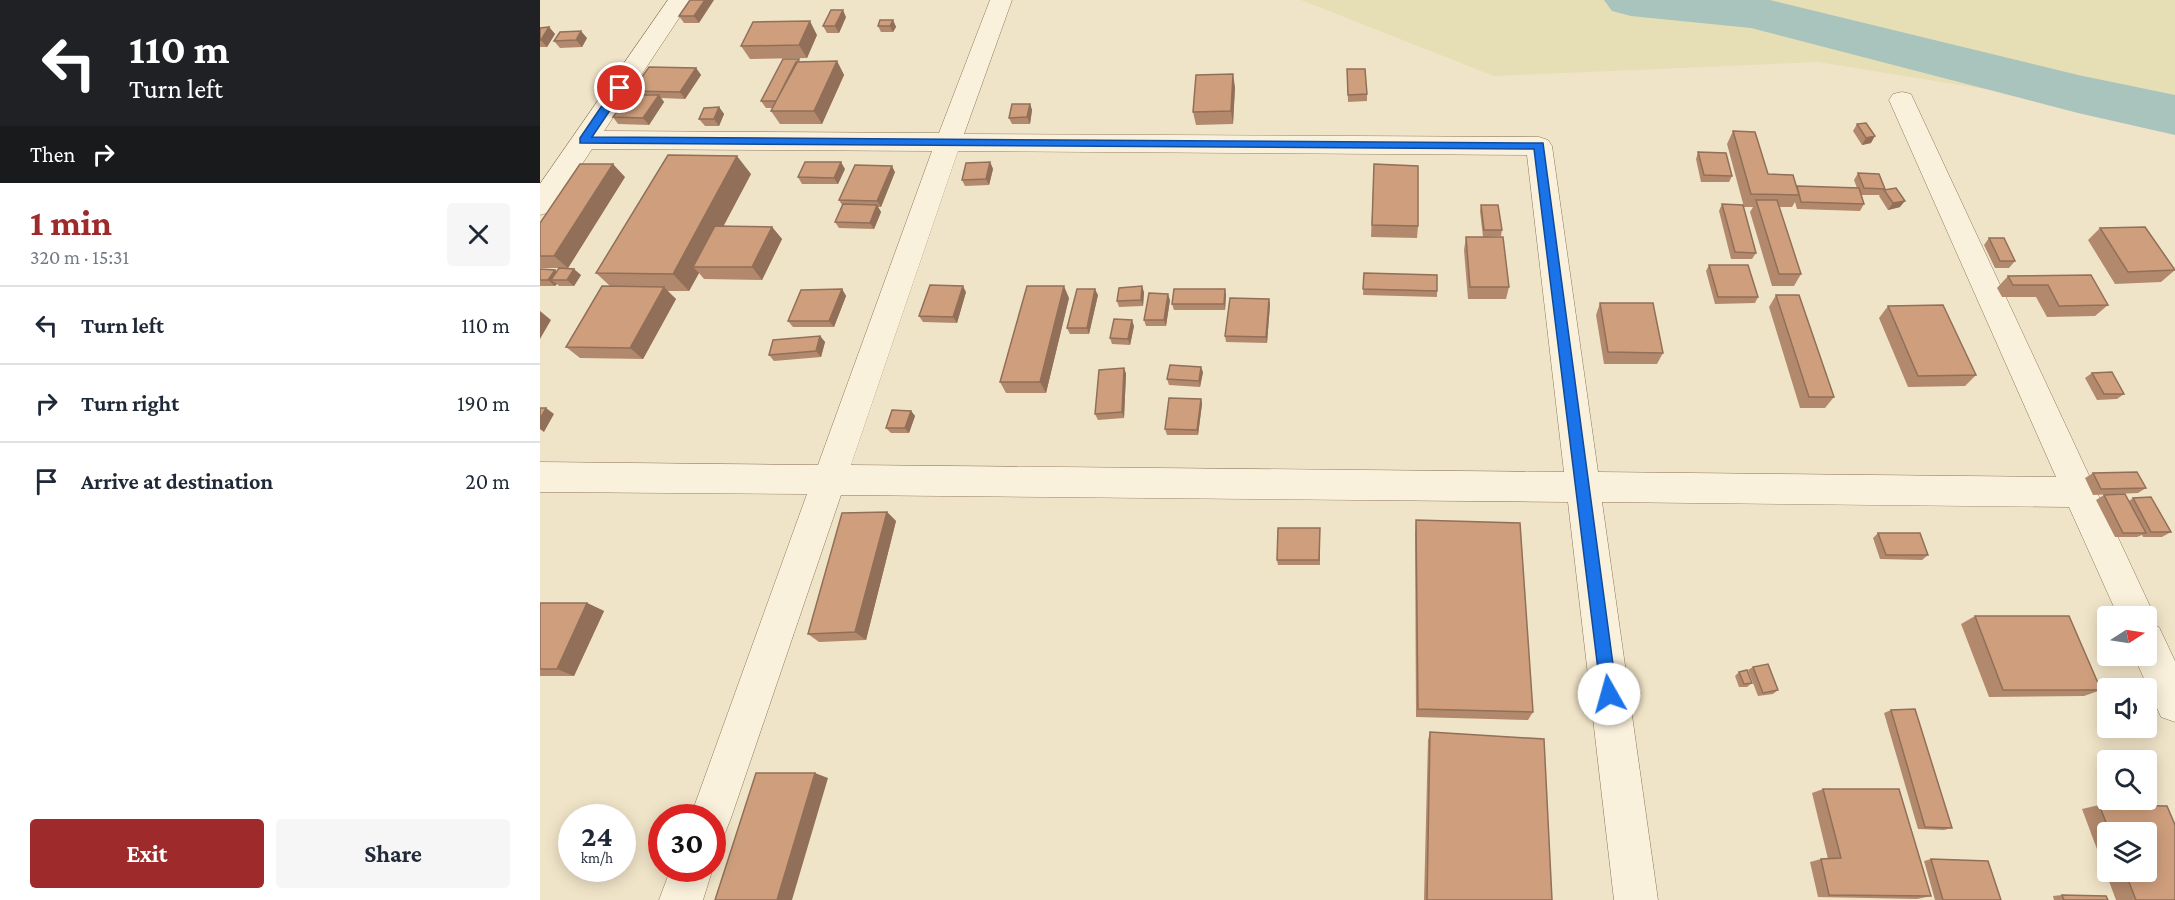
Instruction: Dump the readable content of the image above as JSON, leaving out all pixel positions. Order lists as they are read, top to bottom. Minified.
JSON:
{"north":"right","page":{"turn":["110 m","Turn left"],"then":"Then","heading":["1 min","320 m · 15:31"],"list":[{"name":"Turn left","value":"110 m"},{"name":"Turn right","value":"190 m"},{"name":"Arrive at destination","value":"20 m"}],"speed":"24 km/h","limit":"30","buttons":["Exit","Share"]}}
